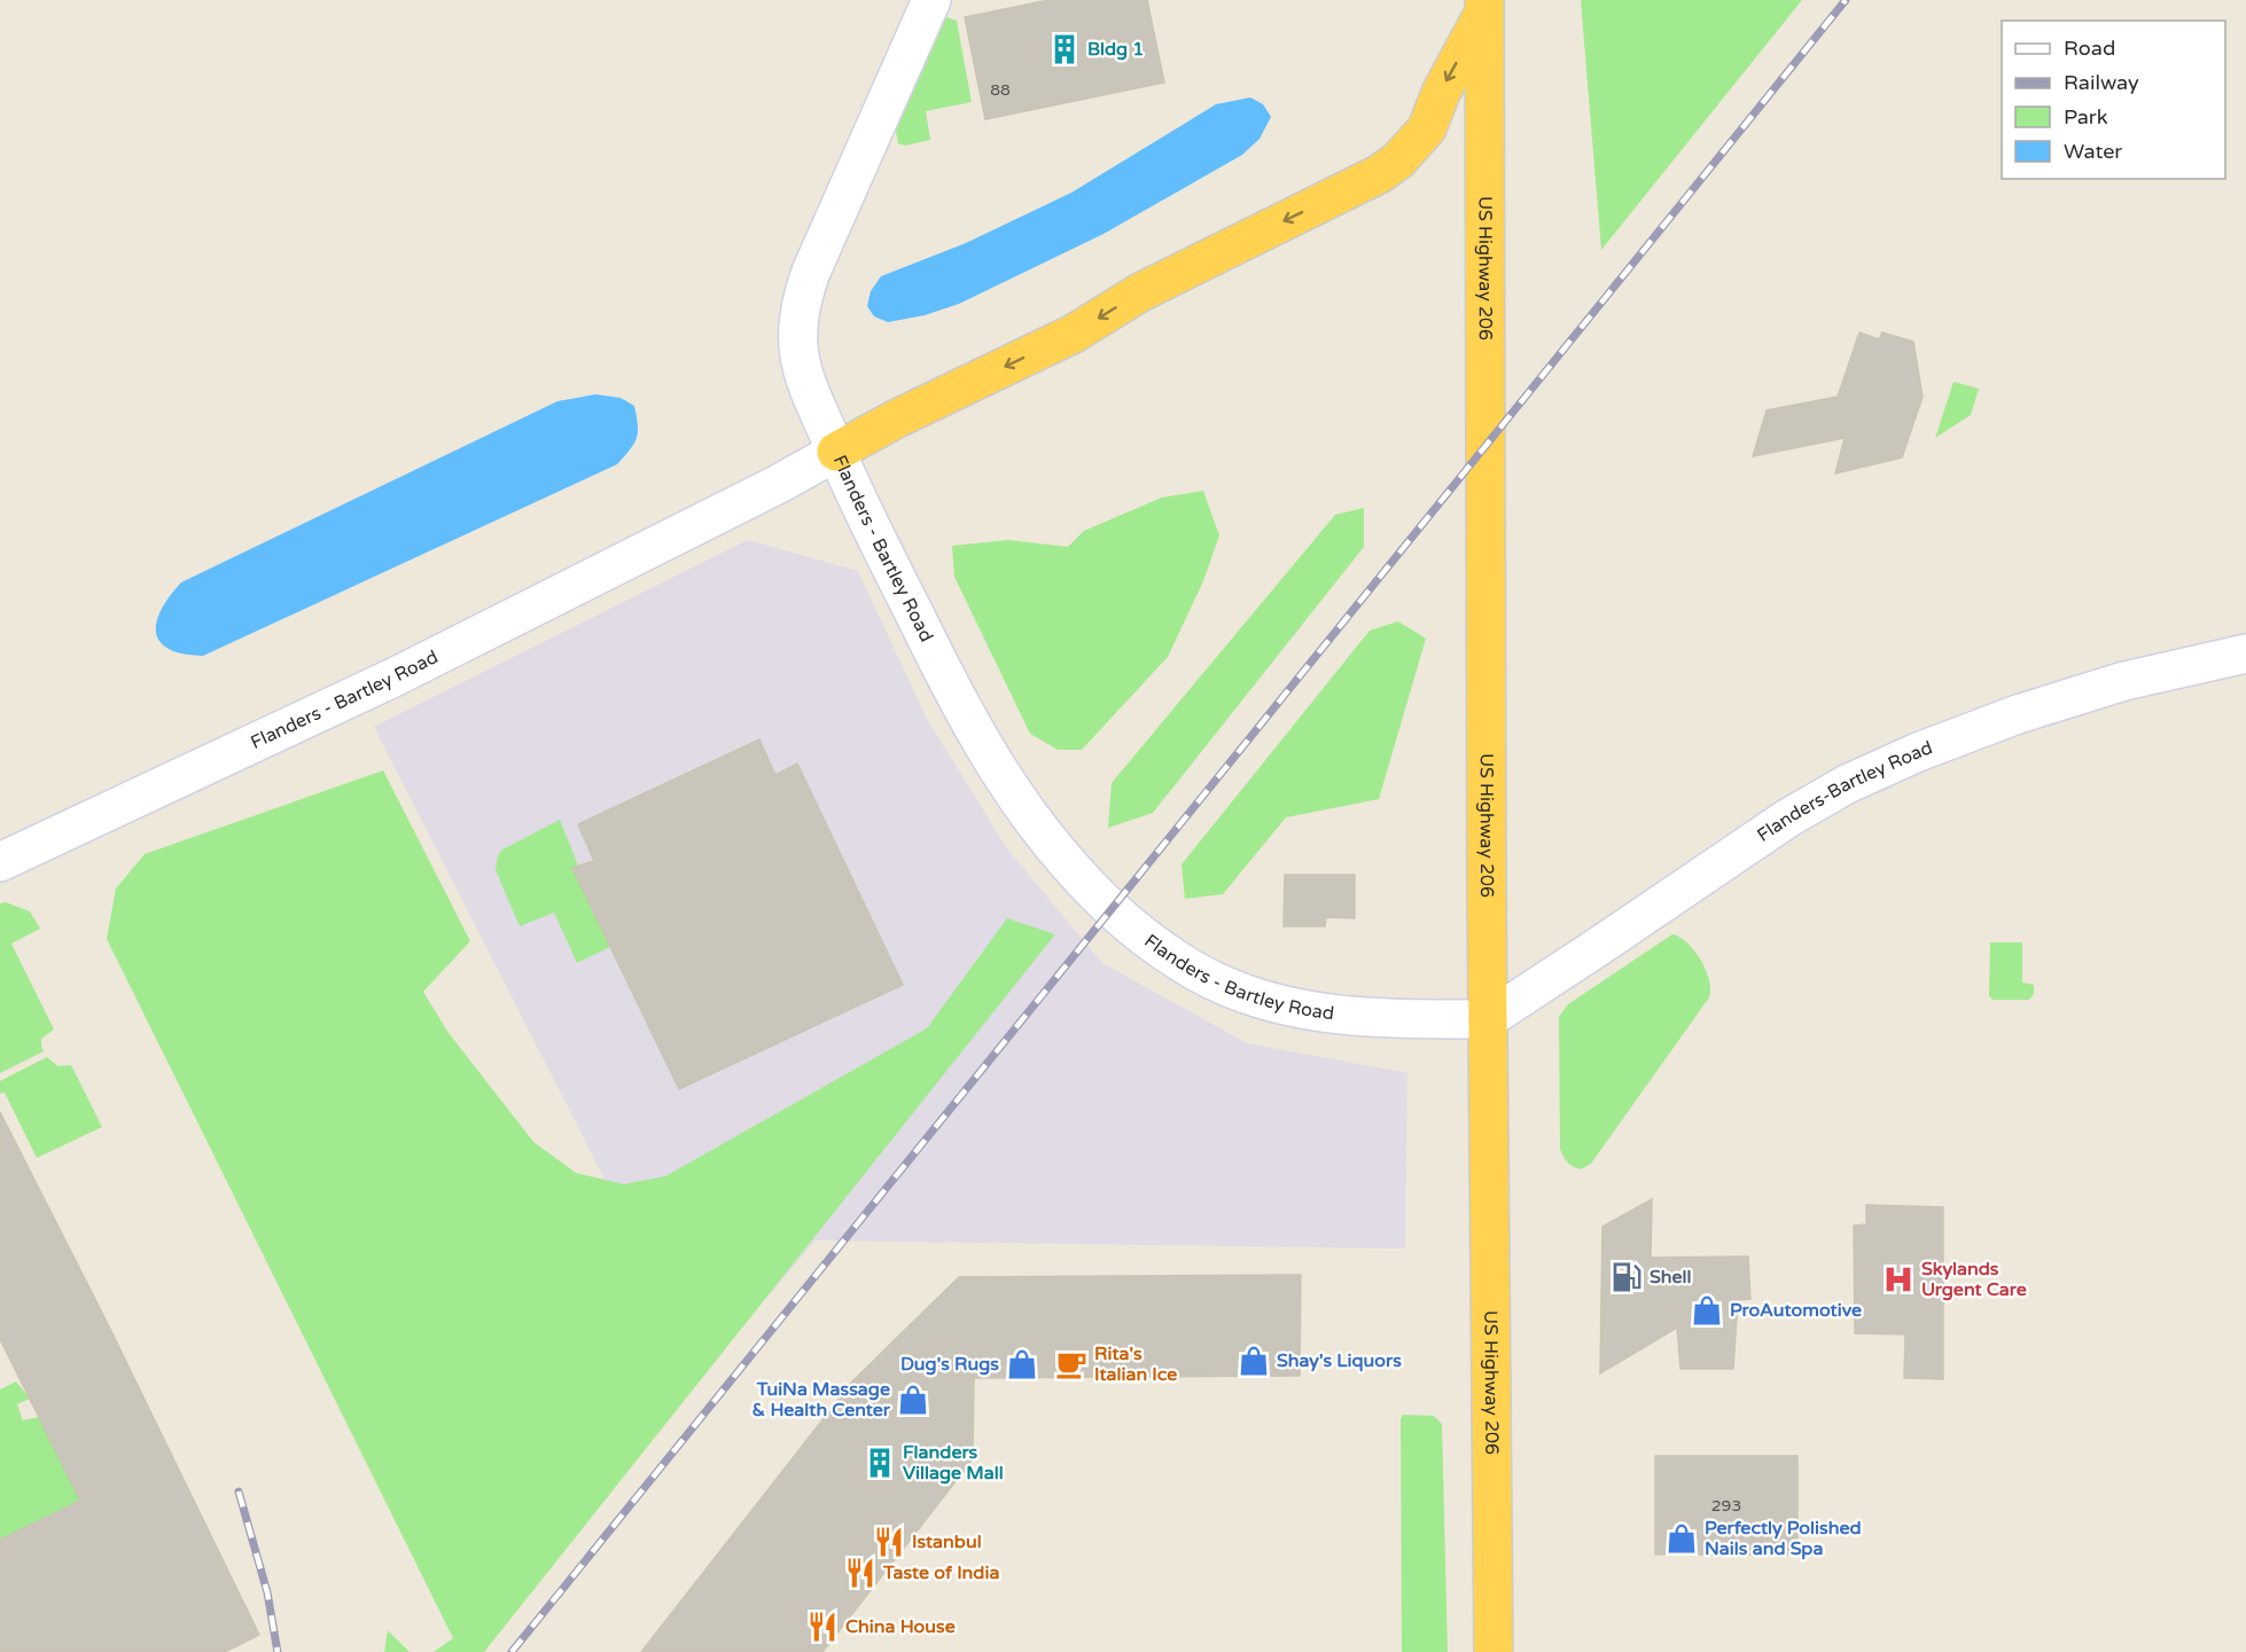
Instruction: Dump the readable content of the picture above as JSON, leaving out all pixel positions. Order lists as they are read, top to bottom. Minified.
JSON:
{"streets":{"highway":["US Highway 206"],"main road":["Flanders - Bartley Road","Flanders-Bartley Road"]},"crossings":[["US Highway 206","Flanders - Bartley Road"],["US Highway 206","Flanders-Bartley Road"],["Flanders - Bartley Road","Flanders-Bartley Road"]],"places":{"building":["Bldg 1","Flanders Village Mall"],"fuel station":["Shell"],"hospital":["Skylands Urgent Care"],"shop":["ProAutomotive","Shay's Liquors","Dug's Rugs","TuiNa Massage & Health Center","Perfectly Polished Nails and Spa"],"cafe":["Rita's Italian Ice"],"restaurant":["Istanbul","Taste of India","China House"]},"house_numbers":["88","293"],"legend":["Road","Railway","Park","Water"]}
